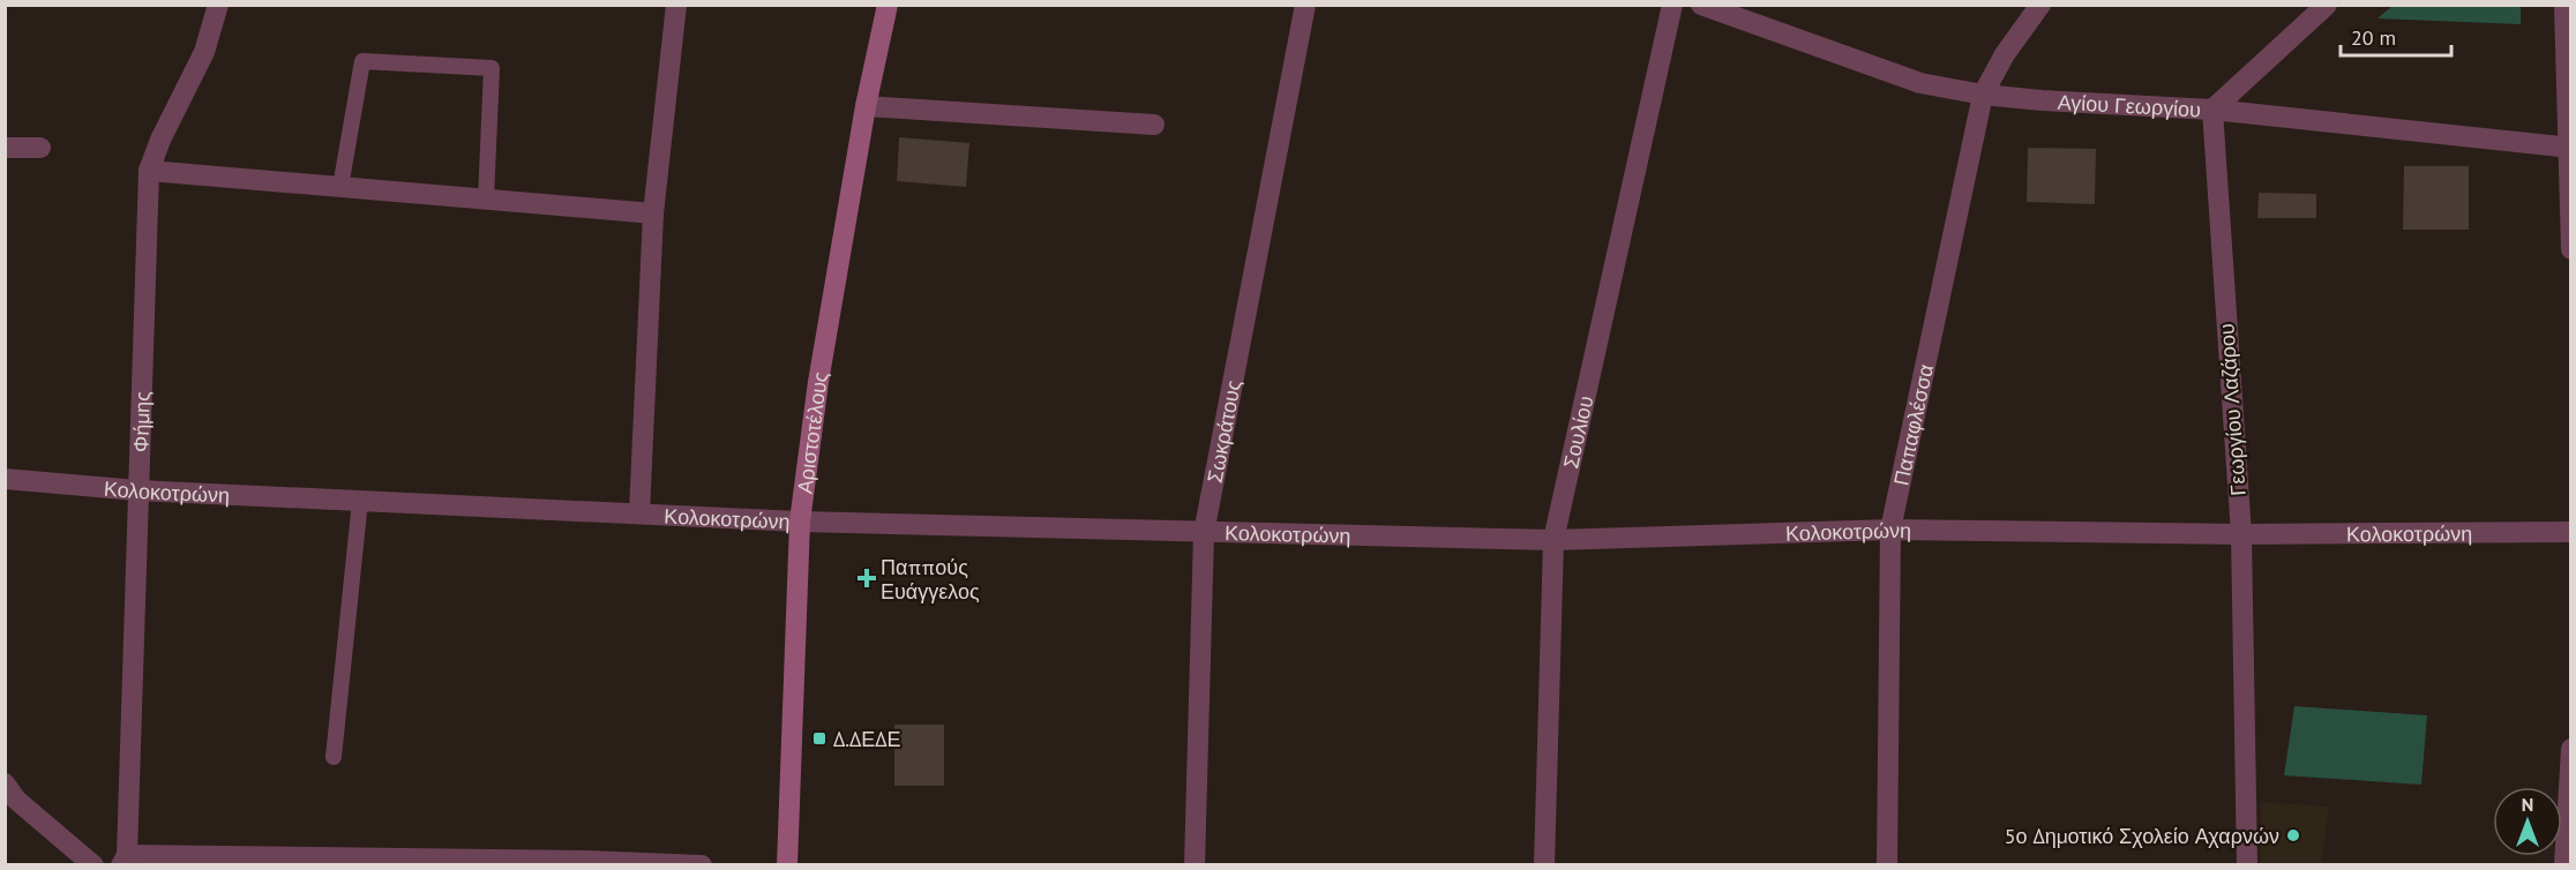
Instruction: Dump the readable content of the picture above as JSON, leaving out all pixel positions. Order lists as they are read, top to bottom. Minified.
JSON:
{"streets":{"main road":["Αριστοτέλους"],"street":["Αγίου Γεωργίου","Γεωργίου Λαζάρου","Φήμης","Παπαφλέσσα","Σωκράτους","Σουλίου","Κολοκοτρώνη"]},"crossings":[["Αγίου Γεωργίου","Γεωργίου Λαζάρου"],["Αγίου Γεωργίου","Παπαφλέσσα"],["Γεωργίου Λαζάρου","Κολοκοτρώνη"],["Φήμης","Κολοκοτρώνη"],["Παπαφλέσσα","Κολοκοτρώνη"],["Σωκράτους","Κολοκοτρώνη"],["Σουλίου","Κολοκοτρώνη"],["Αριστοτέλους","Κολοκοτρώνη"]],"places":{"health":["Παππούς Ευάγγελος"],"transit":["Δ.ΔΕΔΕ"],"other":["5ο Δημοτικό Σχολείο Αχαρνών"]},"scale_bar":"20 m","north":"top"}
